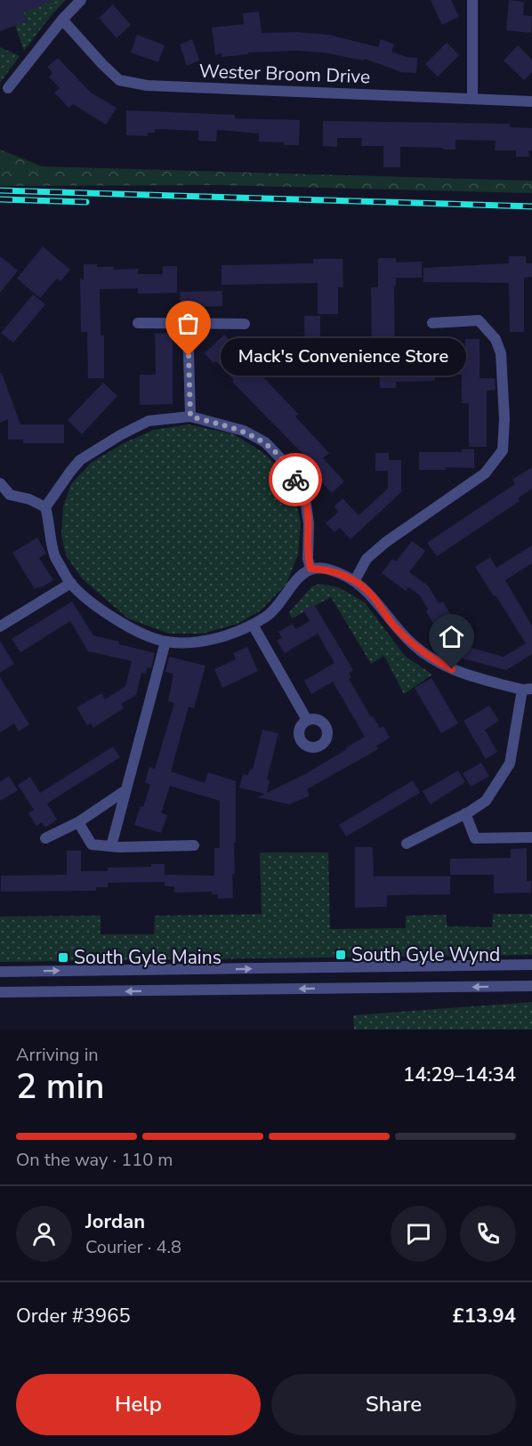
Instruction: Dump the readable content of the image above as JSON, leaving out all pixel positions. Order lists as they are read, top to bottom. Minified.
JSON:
{"streets":{"street":["Wester Broom Drive"]},"places":{"other":["Mack's Convenience Store"],"transit":["South Gyle Wynd","South Gyle Mains"]},"page":{"bubble":"Mack's Convenience Store","heading":["2 min","Arriving in","14:29–14:34"],"panel":["Jordan","Courier · 4.8","Order #3965","£13.94"],"bar":"On the way · 110 m","buttons":["Help","Share"]}}
